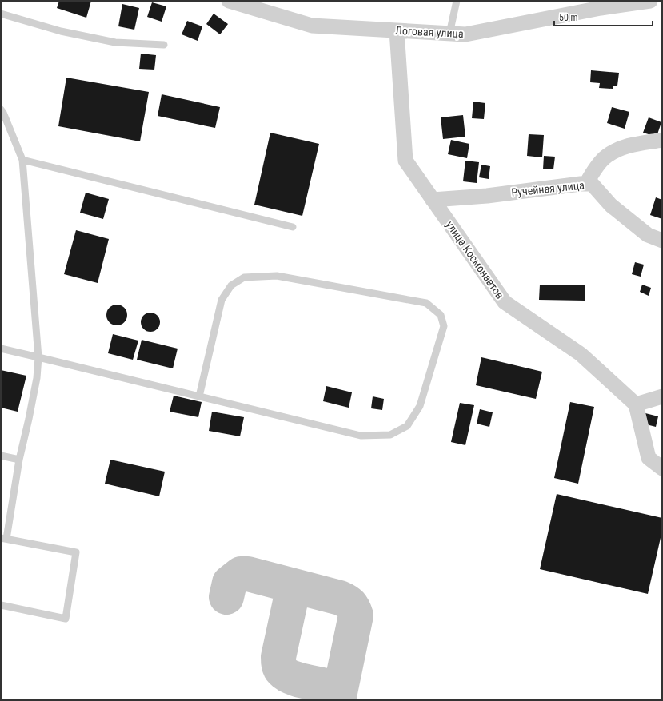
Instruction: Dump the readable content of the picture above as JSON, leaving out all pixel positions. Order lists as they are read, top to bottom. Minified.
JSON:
{"streets":{"street":["Логовая улица","Ручейная улица","улица Космонавтов"]},"crossings":[["Логовая улица","улица Космонавтов"],["Ручейная улица","улица Космонавтов"]],"scale_bar":"50 m"}
